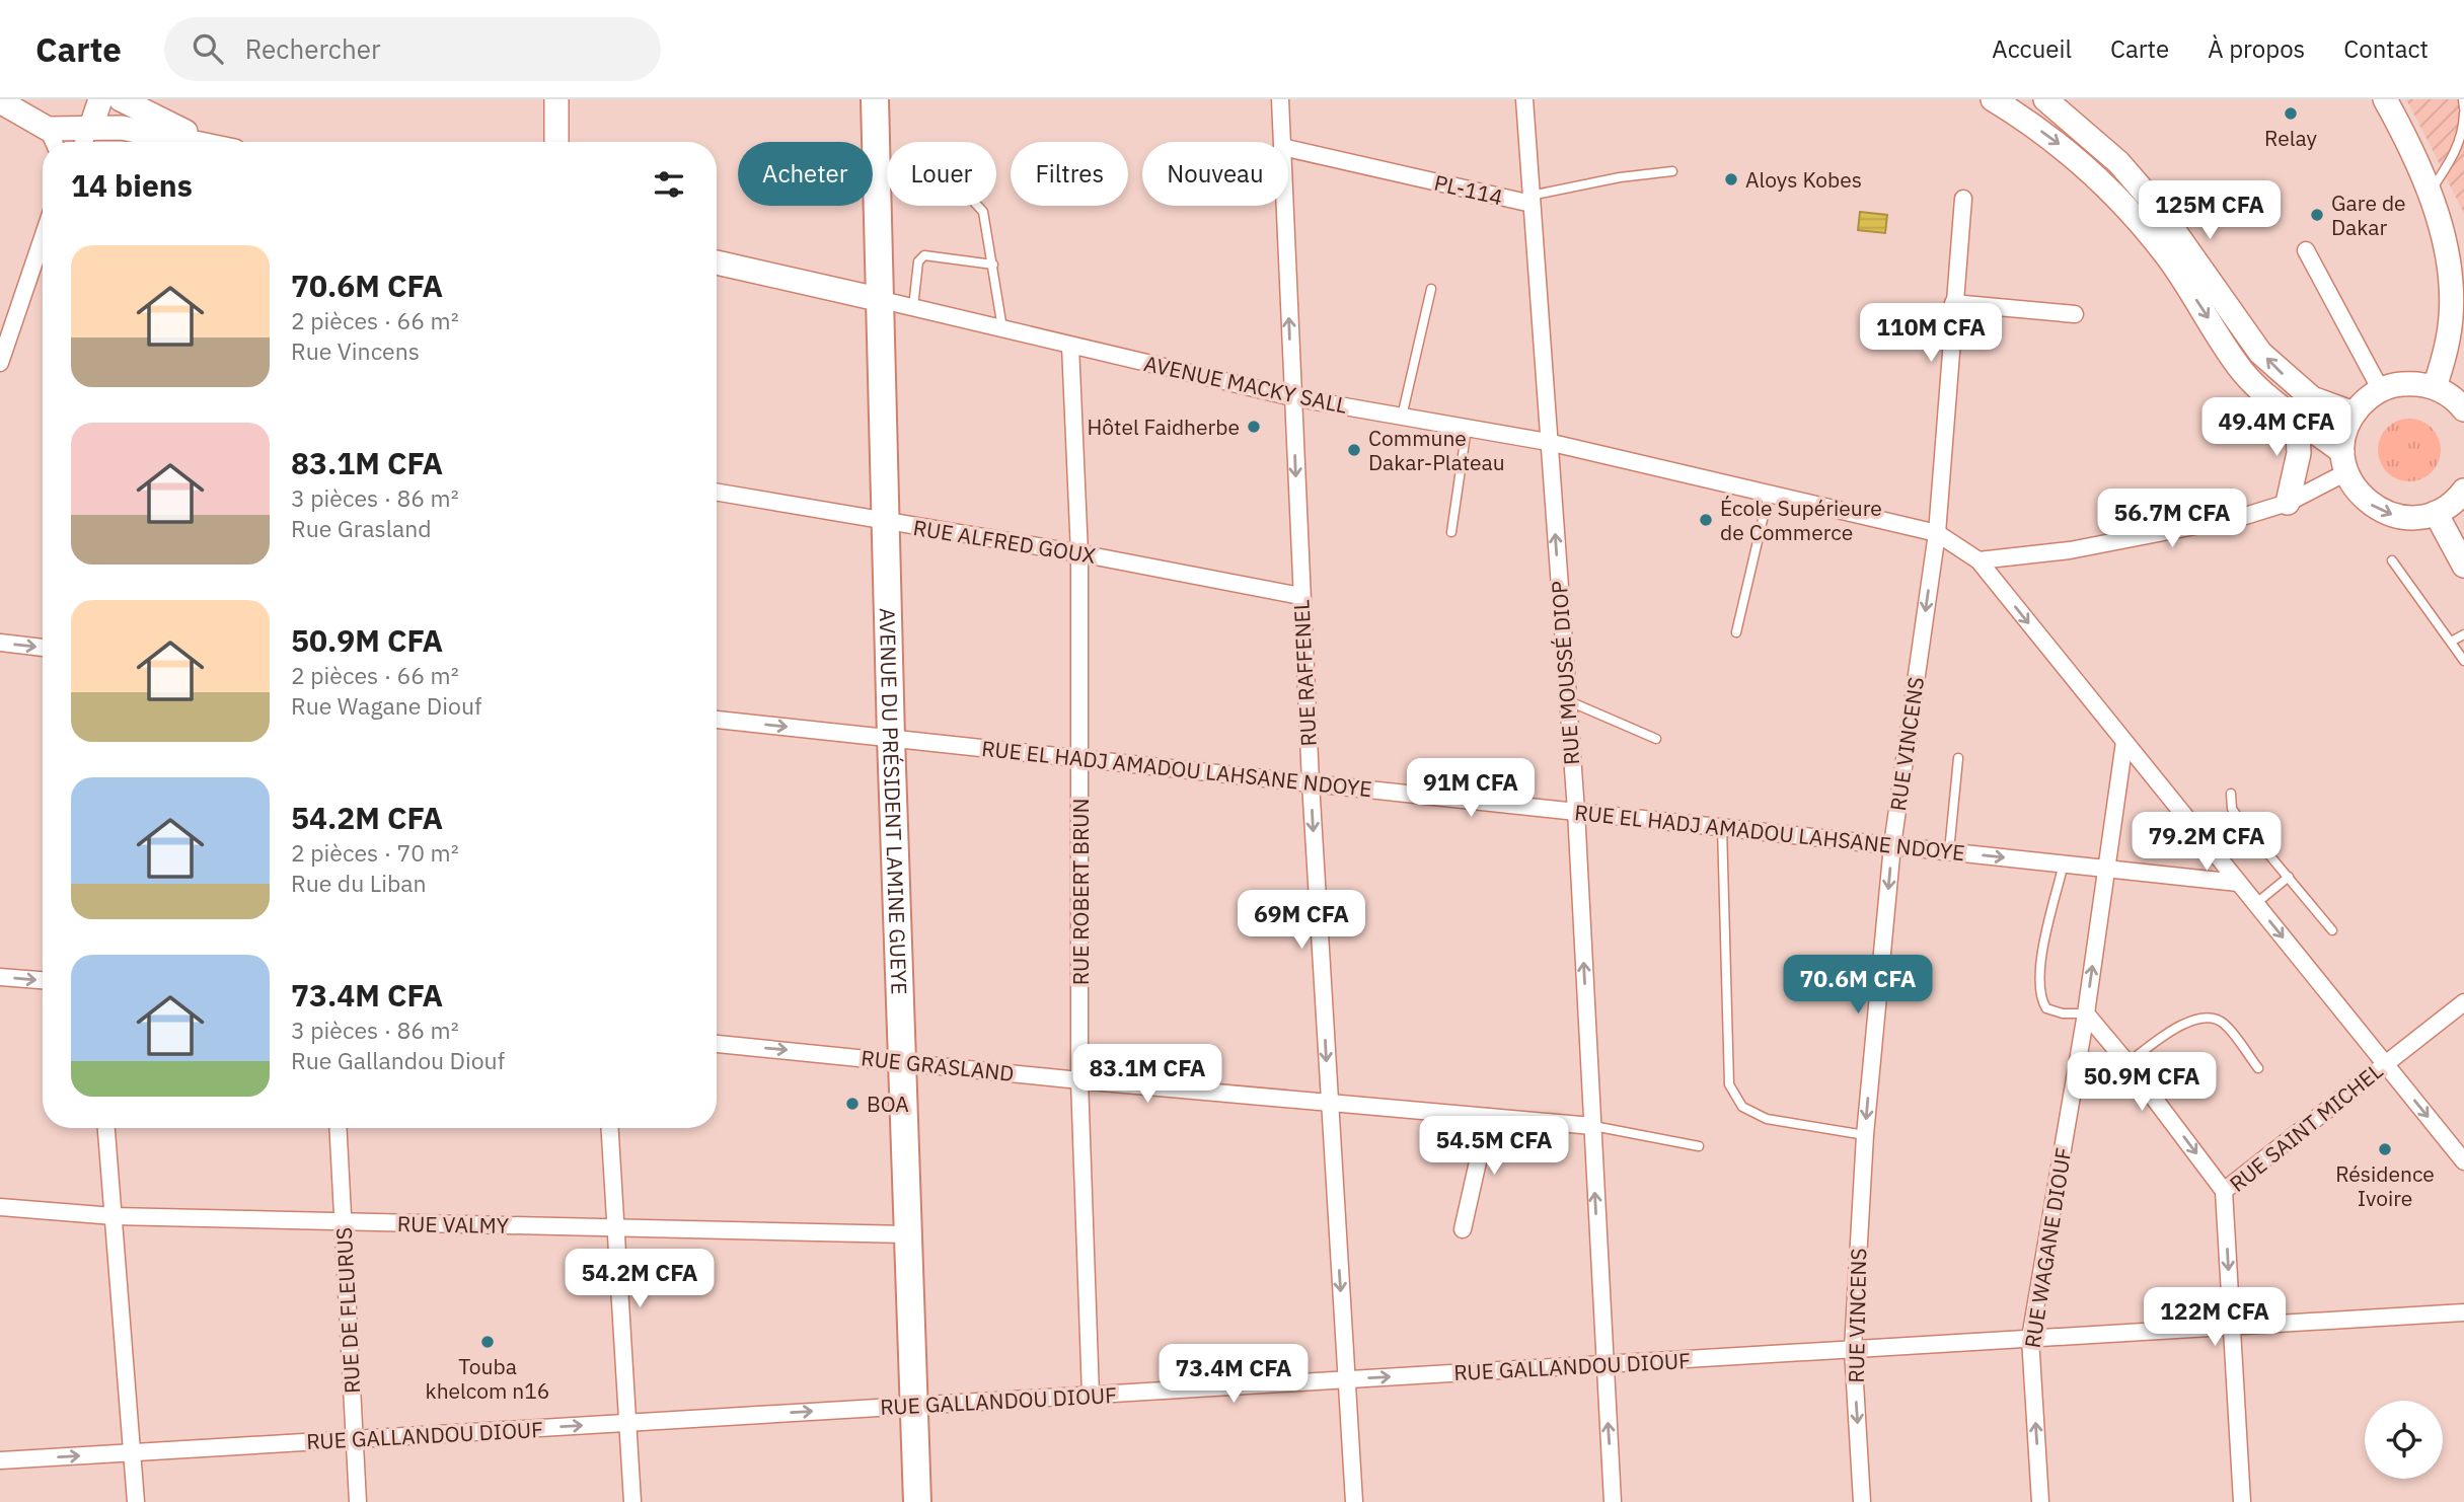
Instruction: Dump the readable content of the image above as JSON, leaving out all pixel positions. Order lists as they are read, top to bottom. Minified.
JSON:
{"streets":{"main road":["AVENUE DU PRÉSIDENT LAMINE GUEYE"],"street":["PL-114","AVENUE MACKY SALL","RUE ALFRED GOUX","RUE RAFFENEL","RUE MOUSSÉ DIOP","RUE VINCENS","RUE EL HADJ AMADOU LAHSANE NDOYE","RUE ROBERT BRUN","RUE GRASLAND","RUE SAINT MICHEL","RUE VALMY","RUE WAGANE DIOUF","RUE DE FLEURUS","RUE GALLANDOU DIOUF"]},"crossings":[["PL-114","RUE MOUSSÉ DIOP"],["AVENUE MACKY SALL","RUE RAFFENEL"],["AVENUE MACKY SALL","RUE MOUSSÉ DIOP"],["AVENUE MACKY SALL","RUE VINCENS"],["AVENUE MACKY SALL","RUE EL HADJ AMADOU LAHSANE NDOYE"],["AVENUE MACKY SALL","AVENUE DU PRÉSIDENT LAMINE GUEYE"],["AVENUE MACKY SALL","RUE ROBERT BRUN"],["AVENUE MACKY SALL","RUE SAINT MICHEL"],["AVENUE MACKY SALL","RUE WAGANE DIOUF"],["RUE ALFRED GOUX","RUE RAFFENEL"],["RUE ALFRED GOUX","AVENUE DU PRÉSIDENT LAMINE GUEYE"],["RUE ALFRED GOUX","RUE ROBERT BRUN"],["RUE RAFFENEL","RUE EL HADJ AMADOU LAHSANE NDOYE"],["RUE RAFFENEL","RUE GRASLAND"],["RUE RAFFENEL","RUE GALLANDOU DIOUF"],["RUE MOUSSÉ DIOP","RUE EL HADJ AMADOU LAHSANE NDOYE"],["RUE MOUSSÉ DIOP","RUE GRASLAND"],["RUE MOUSSÉ DIOP","RUE GALLANDOU DIOUF"],["RUE VINCENS","RUE EL HADJ AMADOU LAHSANE NDOYE"],["RUE VINCENS","RUE GALLANDOU DIOUF"],["RUE EL HADJ AMADOU LAHSANE NDOYE","AVENUE DU PRÉSIDENT LAMINE GUEYE"],["RUE EL HADJ AMADOU LAHSANE NDOYE","RUE ROBERT BRUN"],["RUE EL HADJ AMADOU LAHSANE NDOYE","RUE WAGANE DIOUF"],["AVENUE DU PRÉSIDENT LAMINE GUEYE","RUE GRASLAND"],["AVENUE DU PRÉSIDENT LAMINE GUEYE","RUE VALMY"],["AVENUE DU PRÉSIDENT LAMINE GUEYE","RUE GALLANDOU DIOUF"],["RUE ROBERT BRUN","RUE GRASLAND"],["RUE ROBERT BRUN","RUE GALLANDOU DIOUF"],["RUE SAINT MICHEL","RUE GALLANDOU DIOUF"],["RUE VALMY","RUE DE FLEURUS"],["RUE WAGANE DIOUF","RUE GALLANDOU DIOUF"],["RUE DE FLEURUS","RUE GALLANDOU DIOUF"]],"one_way":["RUE MOUSSÉ DIOP","RUE VINCENS","RUE WAGANE DIOUF","RUE GALLANDOU DIOUF"],"places":["Relay","Aloys Kobes","Gare de Dakar","Hôtel Faidherbe","Commune Dakar-Plateau","École Supérieure de Commerce","BOA","Résidence Ivoire","Touba khelcom n16"],"page":{"header":"Carte","search":"Rechercher","nav":["Accueil","Carte","À propos","Contact"],"chip":["Acheter","Louer","Filtres","Nouveau"],"heading":"14 biens","price":["125M CFA","110M CFA","49.4M CFA","56.7M CFA","91M CFA","79.2M CFA","69M CFA","70.6M CFA","83.1M CFA","50.9M CFA","54.5M CFA","54.2M CFA","122M CFA","73.4M CFA"],"list":[{"name":"70.6M CFA","note":"2 pièces · 66 m² · Rue Vincens"},{"name":"83.1M CFA","note":"3 pièces · 86 m² · Rue Grasland"},{"name":"50.9M CFA","note":"2 pièces · 66 m² · Rue Wagane Diouf"},{"name":"54.2M CFA","note":"2 pièces · 70 m² · Rue du Liban"},{"name":"73.4M CFA","note":"3 pièces · 86 m² · Rue Gallandou Diouf"}]}}
